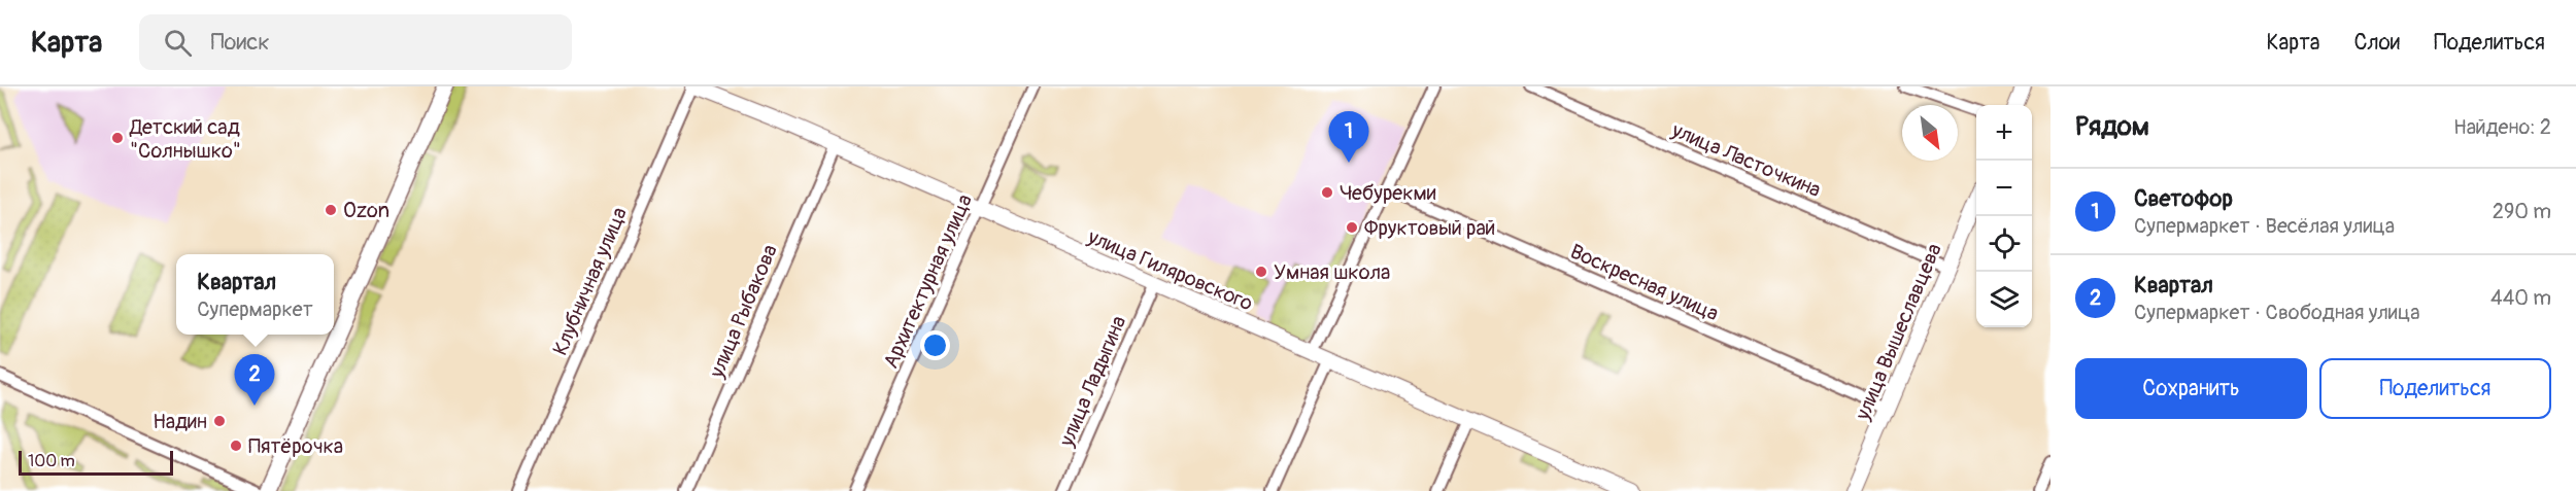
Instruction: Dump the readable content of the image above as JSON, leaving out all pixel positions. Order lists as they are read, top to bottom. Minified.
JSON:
{"streets":{"street":["улица Ласточкина","улица Гиляровского","Клубничная улица","Архитектурная улица","Воскресная улица","улица Рыбакова","улица Вышеславцева","улица Ладыгина"]},"crossings":[["улица Ласточкина","улица Вышеславцева"],["улица Гиляровского","Клубничная улица"],["улица Гиляровского","Архитектурная улица"],["улица Гиляровского","улица Рыбакова"],["улица Гиляровского","улица Ладыгина"],["Воскресная улица","улица Вышеславцева"]],"places":["Детский сад \"Солнышко\"","Чебурекми","Ozon","Фруктовый рай","Умная школа","Надин","Пятёрочка"],"scale_bar":"100 m","north":"bottom right","page":{"header":"Карта","search":"Поиск","nav":["Карта","Слои","Поделиться"],"heading":["Рядом","Найдено: 2"],"map_buttons":["+","−"],"pins":["1","2"],"list":[{"mark":"1","name":"Светофор","note":"Супермаркет · Весёлая улица","value":"290 m"},{"mark":"2","name":"Квартал","note":"Супермаркет · Свободная улица","value":"440 m"}],"popup":["Квартал","Супермаркет"],"buttons":["Сохранить","Поделиться"],"scale":"100 m"}}
